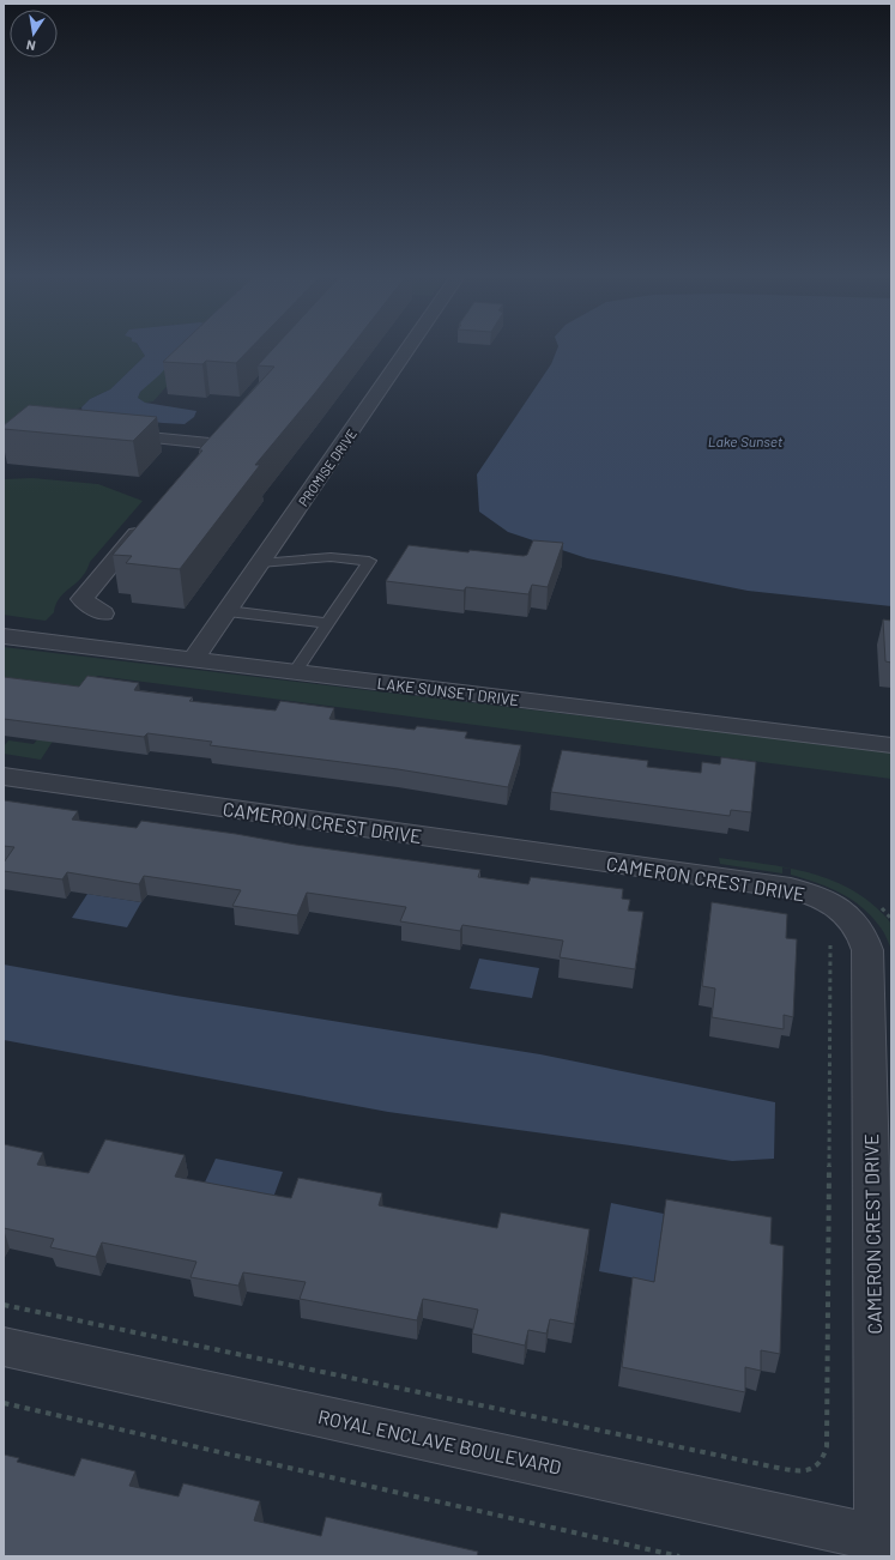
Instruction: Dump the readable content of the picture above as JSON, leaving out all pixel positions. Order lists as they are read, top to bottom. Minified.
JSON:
{"streets":{"street":["PROMISE DRIVE","LAKE SUNSET DRIVE","CAMERON CREST DRIVE","ROYAL ENCLAVE BOULEVARD"]},"crossings":[["PROMISE DRIVE","LAKE SUNSET DRIVE"],["CAMERON CREST DRIVE","ROYAL ENCLAVE BOULEVARD"]],"water":["Lake Sunset"],"north":"bottom"}
